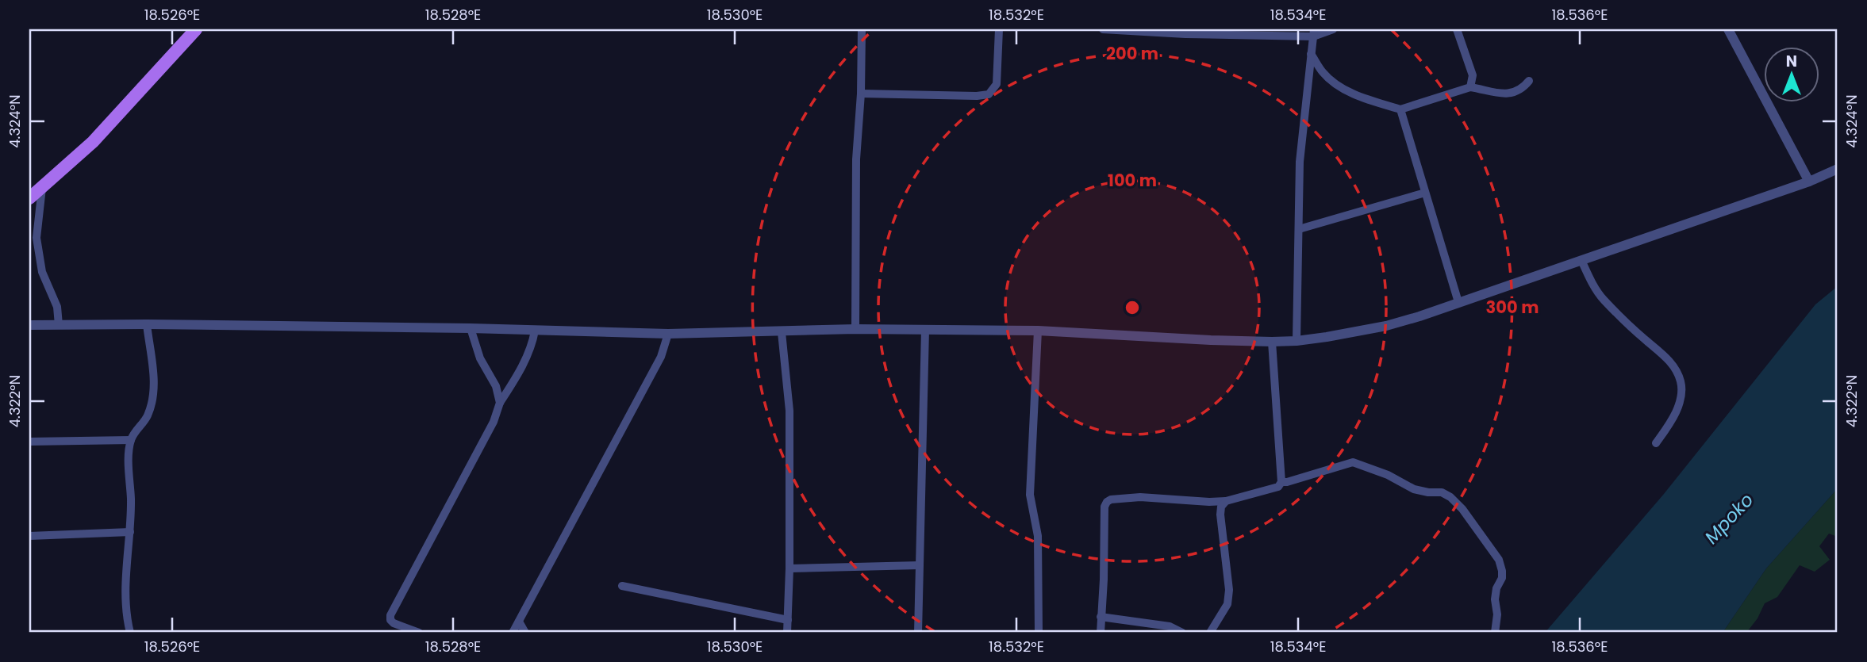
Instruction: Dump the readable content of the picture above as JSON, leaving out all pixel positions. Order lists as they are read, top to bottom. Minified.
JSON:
{"water":["Mpoko"],"north":"top","coordinates":["18.526°E","18.528°E","18.530°E","18.532°E","18.534°E","18.536°E","4.324°N","4.322°N"],"rings":["200 m","100 m","300 m"]}
